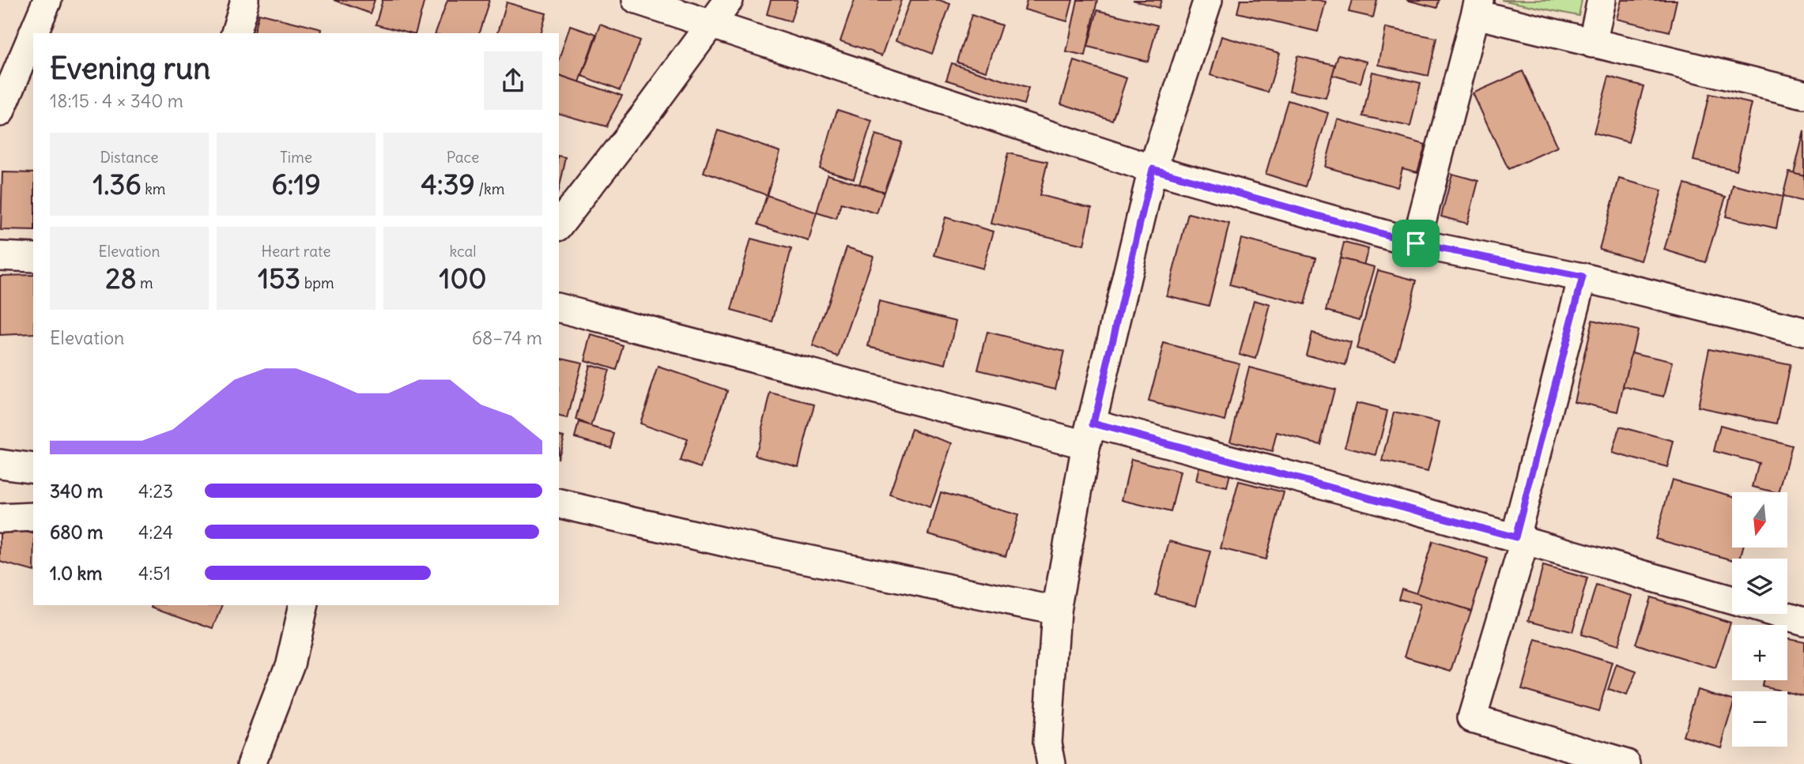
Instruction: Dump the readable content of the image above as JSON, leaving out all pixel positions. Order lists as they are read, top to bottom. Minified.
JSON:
{"north":"bottom","page":{"heading":["Evening run","18:15 · 4 × 340 m"],"stats":[["Distance","1.36 km"],["Time","6:19"],["Pace","4:39 /km"],["Elevation","28 m"],["Heart rate","153 bpm"],["kcal","100"]],"chart":["Elevation","68–74 m"],"list":[{"name":"340 m","note":"4:23"},{"name":"680 m","note":"4:24"},{"name":"1.0 km","note":"4:51"}],"map_buttons":["+","−"]}}
